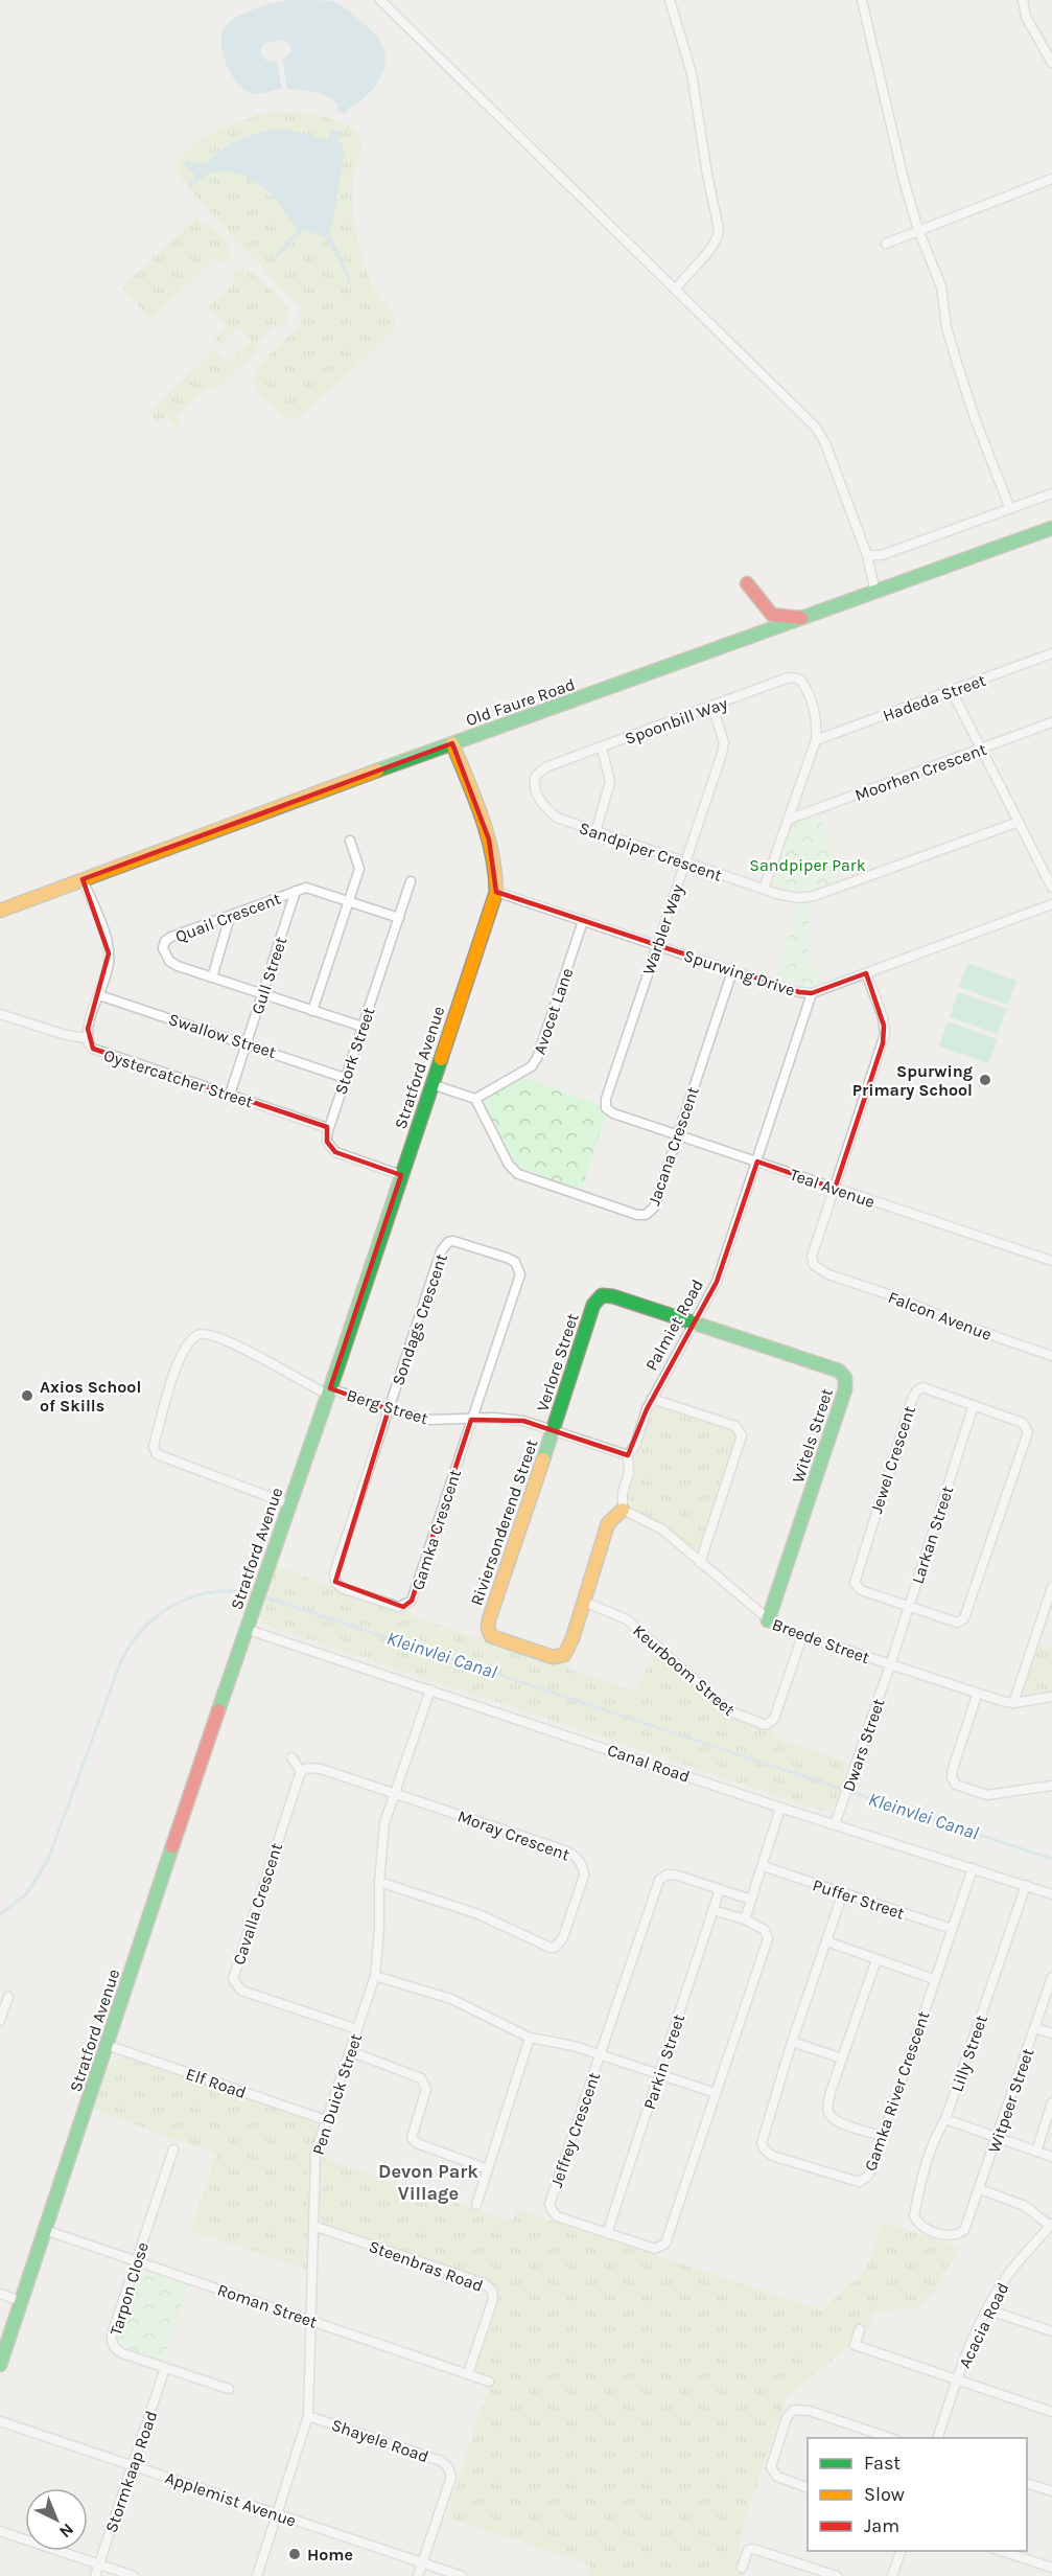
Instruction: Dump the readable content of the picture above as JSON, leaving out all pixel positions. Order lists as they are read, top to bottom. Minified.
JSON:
{"streets":{"street":["Hadeda Street","Old Faure Road","Spoonbill Way","Moorhen Crescent","Sandpiper Crescent","Quail Crescent","Warbler Way","Spurwing Drive","Gull Street","Avocet Lane","Swallow Street","Stork Street","Stratford Avenue","Oystercatcher Street","Jacana Crescent","Teal Avenue","Falcon Avenue","Sondags Crescent","Palmiet Road","Verlore Street","Berg Street","Witels Street","Jewel Crescent","Riviersonderend Street","Gamka Crescent","Larkan Street","Breede Street","Keurboom Street","Dwars Street","Canal Road","Moray Crescent","Puffer Street","Cavalla Crescent","Lilly Street","Parkin Street","Elf Road","Gamka River Crescent","Pen Duick Street","Witpeer Street","Jeffrey Crescent","Steenbras Road","Tarpon Close","Roman Street","Acacia Road","Shayele Road","Stormkaap Road","Applemist Avenue"]},"crossings":[["Hadeda Street","Spoonbill Way"],["Old Faure Road","Stratford Avenue"],["Old Faure Road","Oystercatcher Street"],["Spoonbill Way","Sandpiper Crescent"],["Spoonbill Way","Warbler Way"],["Sandpiper Crescent","Warbler Way"],["Quail Crescent","Gull Street"],["Quail Crescent","Stork Street"],["Warbler Way","Spurwing Drive"],["Warbler Way","Teal Avenue"],["Spurwing Drive","Avocet Lane"],["Spurwing Drive","Stratford Avenue"],["Spurwing Drive","Jacana Crescent"],["Spurwing Drive","Palmiet Road"],["Gull Street","Swallow Street"],["Gull Street","Oystercatcher Street"],["Avocet Lane","Jacana Crescent"],["Swallow Street","Stork Street"],["Swallow Street","Oystercatcher Street"],["Stork Street","Oystercatcher Street"],["Stratford Avenue","Berg Street"],["Stratford Avenue","Canal Road"],["Stratford Avenue","Elf Road"],["Stratford Avenue","Roman Street"],["Jacana Crescent","Teal Avenue"],["Teal Avenue","Falcon Avenue"],["Teal Avenue","Palmiet Road"],["Sondags Crescent","Berg Street"],["Sondags Crescent","Gamka Crescent"],["Palmiet Road","Verlore Street"],["Palmiet Road","Berg Street"],["Palmiet Road","Witels Street"],["Palmiet Road","Riviersonderend Street"],["Palmiet Road","Breede Street"],["Palmiet Road","Keurboom Street"],["Verlore Street","Berg Street"],["Verlore Street","Witels Street"],["Verlore Street","Riviersonderend Street"],["Berg Street","Riviersonderend Street"],["Berg Street","Gamka Crescent"],["Witels Street","Breede Street"],["Jewel Crescent","Larkan Street"],["Larkan Street","Breede Street"],["Larkan Street","Dwars Street"],["Breede Street","Keurboom Street"],["Breede Street","Dwars Street"],["Dwars Street","Canal Road"],["Canal Road","Lilly Street"],["Canal Road","Pen Duick Street"],["Moray Crescent","Pen Duick Street"],["Puffer Street","Gamka River Crescent"],["Cavalla Crescent","Pen Duick Street"],["Lilly Street","Witpeer Street"],["Parkin Street","Jeffrey Crescent"],["Elf Road","Pen Duick Street"],["Pen Duick Street","Steenbras Road"],["Pen Duick Street","Roman Street"],["Pen Duick Street","Shayele Road"],["Pen Duick Street","Applemist Avenue"],["Steenbras Road","Roman Street"],["Tarpon Close","Roman Street"],["Tarpon Close","Stormkaap Road"],["Shayele Road","Applemist Avenue"],["Stormkaap Road","Applemist Avenue"]],"districts":["Devon Park Village"],"water":["Kleinvlei Canal"],"parks":["Sandpiper Park"],"places":["Spurwing Primary School","Axios School of Skills","Home"],"legend":["Fast","Slow","Jam"],"north":"bottom right"}
